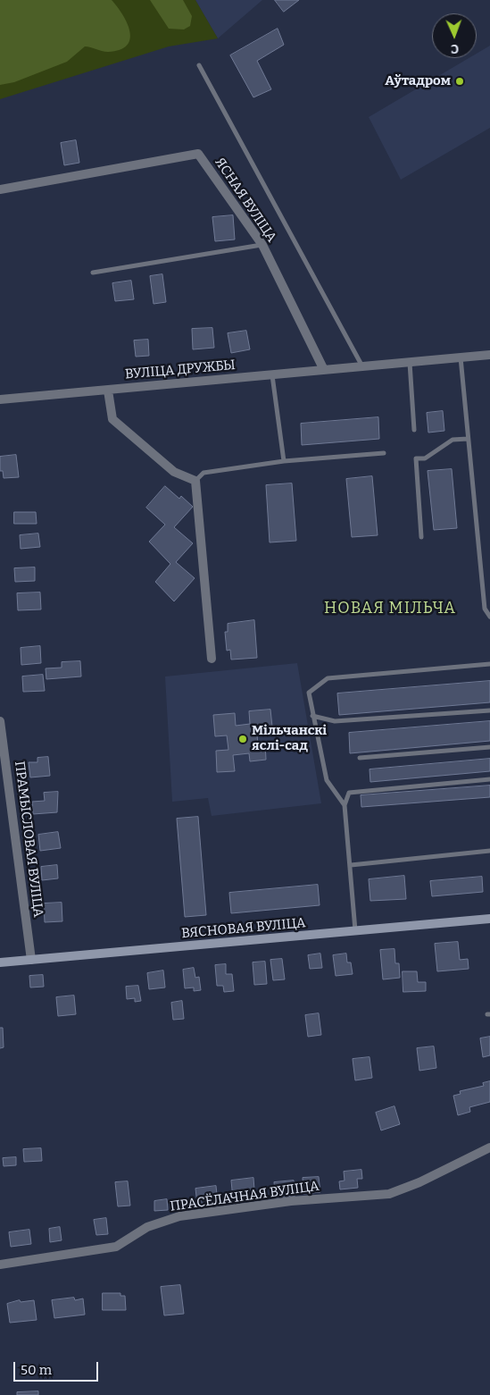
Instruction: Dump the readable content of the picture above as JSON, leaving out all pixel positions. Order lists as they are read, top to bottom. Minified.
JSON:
{"streets":{"street":["ЯСНАЯ ВУЛІЦА","ВУЛІЦА ДРУЖБЫ","ПРАМЫСЛОВАЯ ВУЛІЦА","ВЯСНОВАЯ ВУЛІЦА","ПРАСЁЛАЧНАЯ ВУЛІЦА"]},"crossings":[["ЯСНАЯ ВУЛІЦА","ВУЛІЦА ДРУЖБЫ"],["ПРАМЫСЛОВАЯ ВУЛІЦА","ВЯСНОВАЯ ВУЛІЦА"]],"districts":["НОВАЯ МІЛЬЧА"],"places":["Аўтадром","Мільчанскі яслі-сад"],"scale_bar":"50 m","north":"bottom"}
